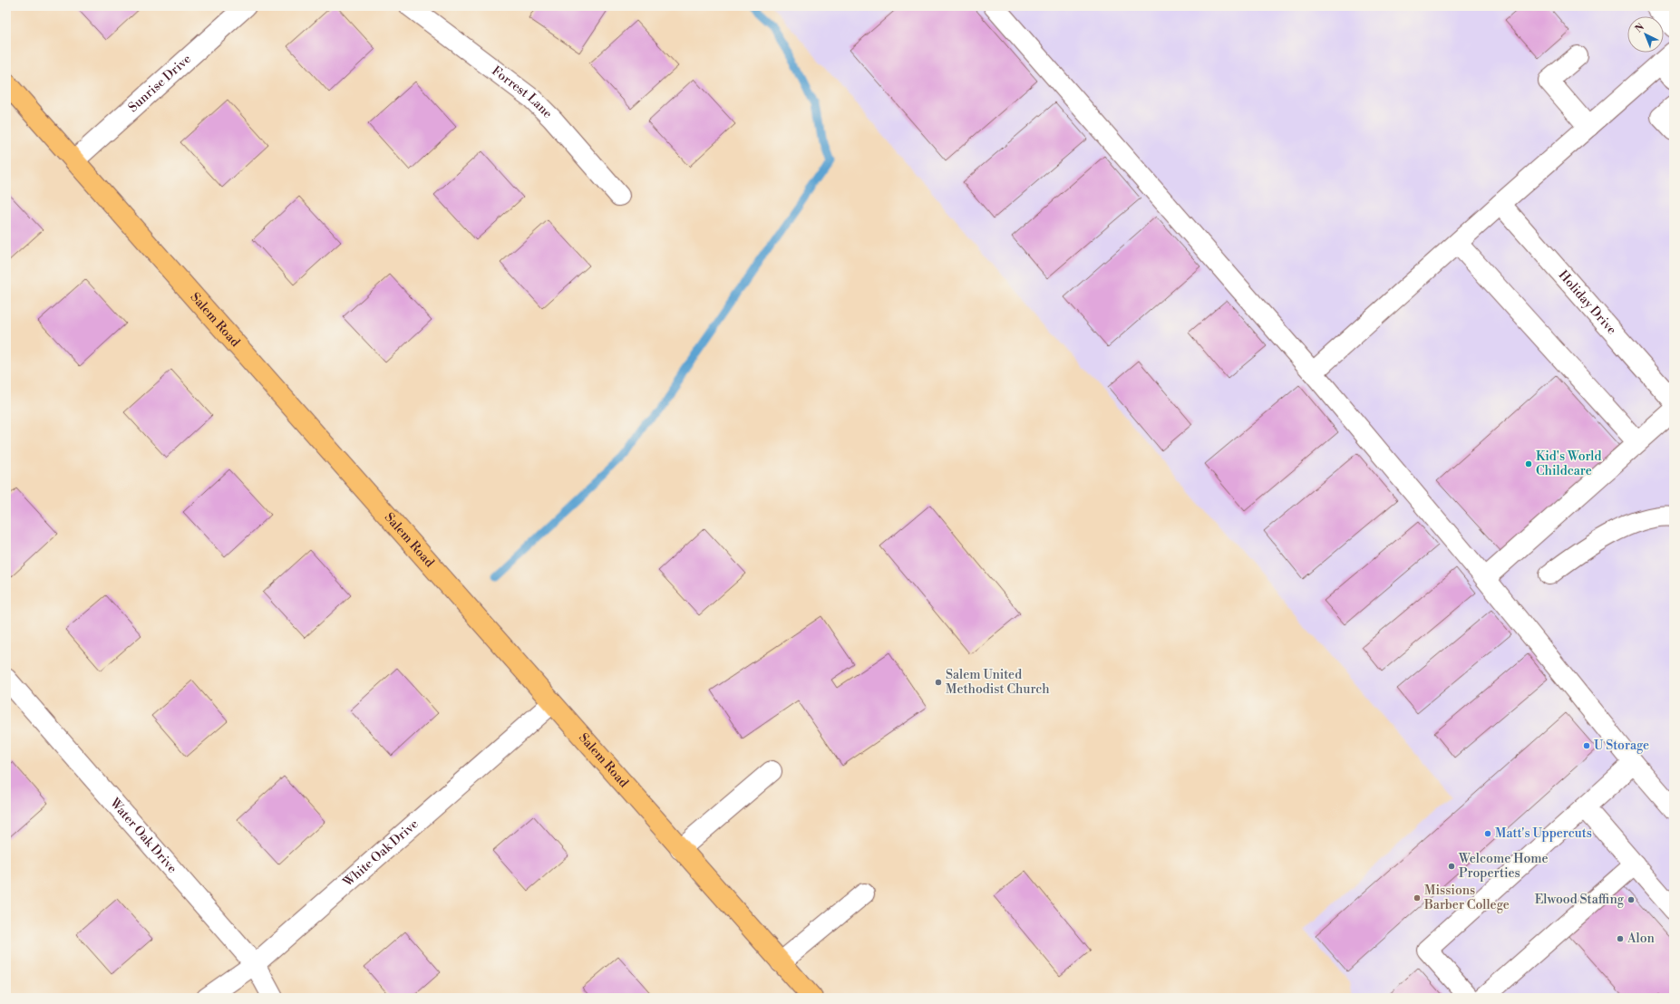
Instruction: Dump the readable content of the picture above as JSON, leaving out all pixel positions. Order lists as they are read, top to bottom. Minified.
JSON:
{"streets":{"main road":["Salem Road"],"street":["Sunrise Drive","Forrest Lane","Holiday Drive","Water Oak Drive","White Oak Drive"]},"crossings":[["Sunrise Drive","Salem Road"],["Salem Road","White Oak Drive"],["Water Oak Drive","White Oak Drive"]],"places":["Kid's World Childcare","Salem United Methodist Church","U Storage","Matt's Uppercuts","Welcome Home Properties","Missions Barber College","Elwood Staffing","Alon"],"north":"top left"}
